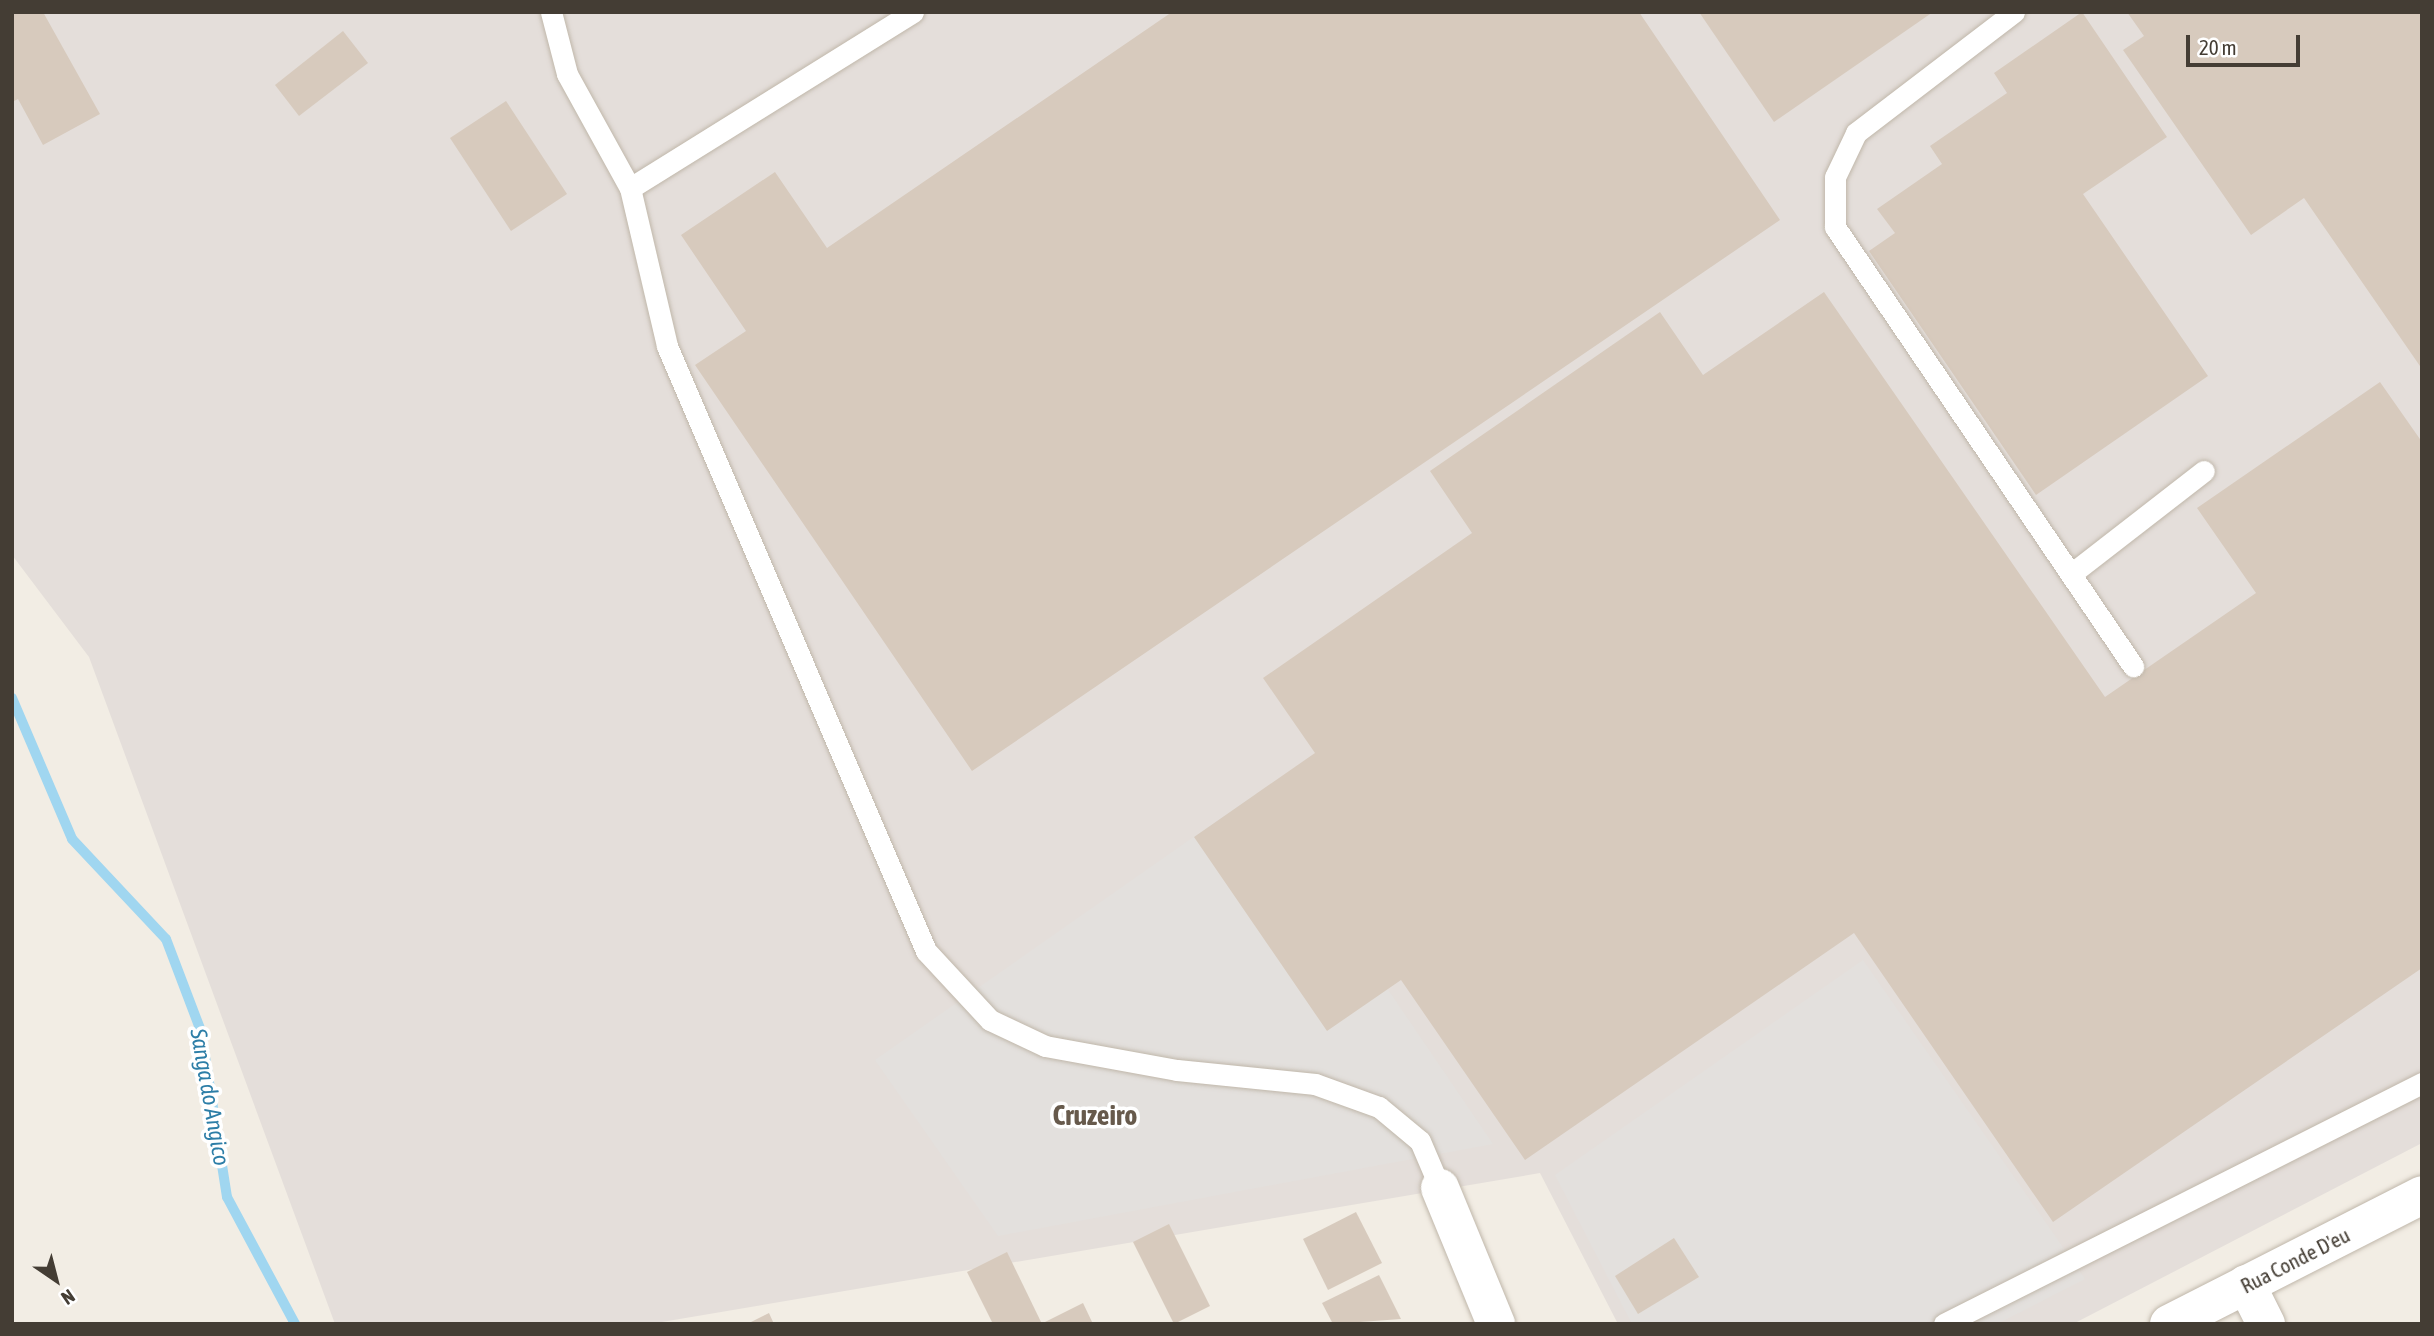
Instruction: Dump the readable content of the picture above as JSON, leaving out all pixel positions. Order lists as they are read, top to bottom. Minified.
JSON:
{"streets":{"street":["Rua Conde D'eu"]},"districts":["Cruzeiro"],"water":["Sanga do Angico"],"scale_bar":"20 m","north":"bottom right"}
